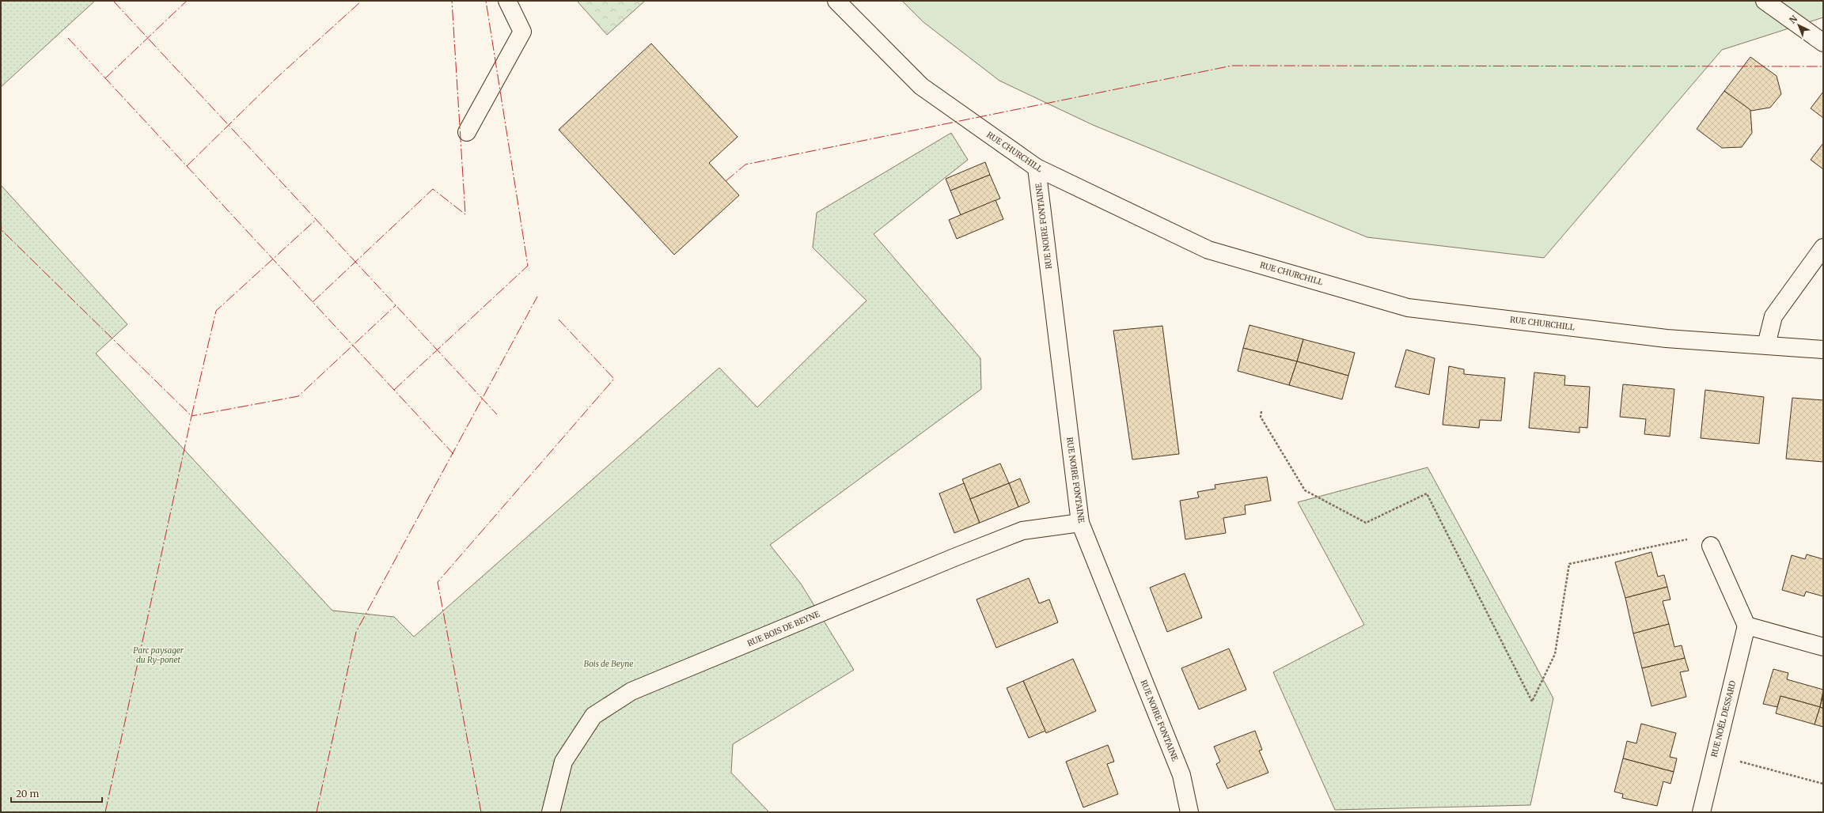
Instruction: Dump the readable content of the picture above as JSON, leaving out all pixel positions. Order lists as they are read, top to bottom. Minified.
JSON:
{"streets":{"street":["RUE CHURCHILL","RUE NOIRE FONTAINE","RUE BOIS DE BEYNE","RUE NOËL DESSARD"]},"crossings":[["RUE CHURCHILL","RUE NOIRE FONTAINE"],["RUE NOIRE FONTAINE","RUE BOIS DE BEYNE"]],"parks":["Parc paysager du Ry-ponet","Bois de Beyne"],"scale_bar":"20 m","north":"top left"}
